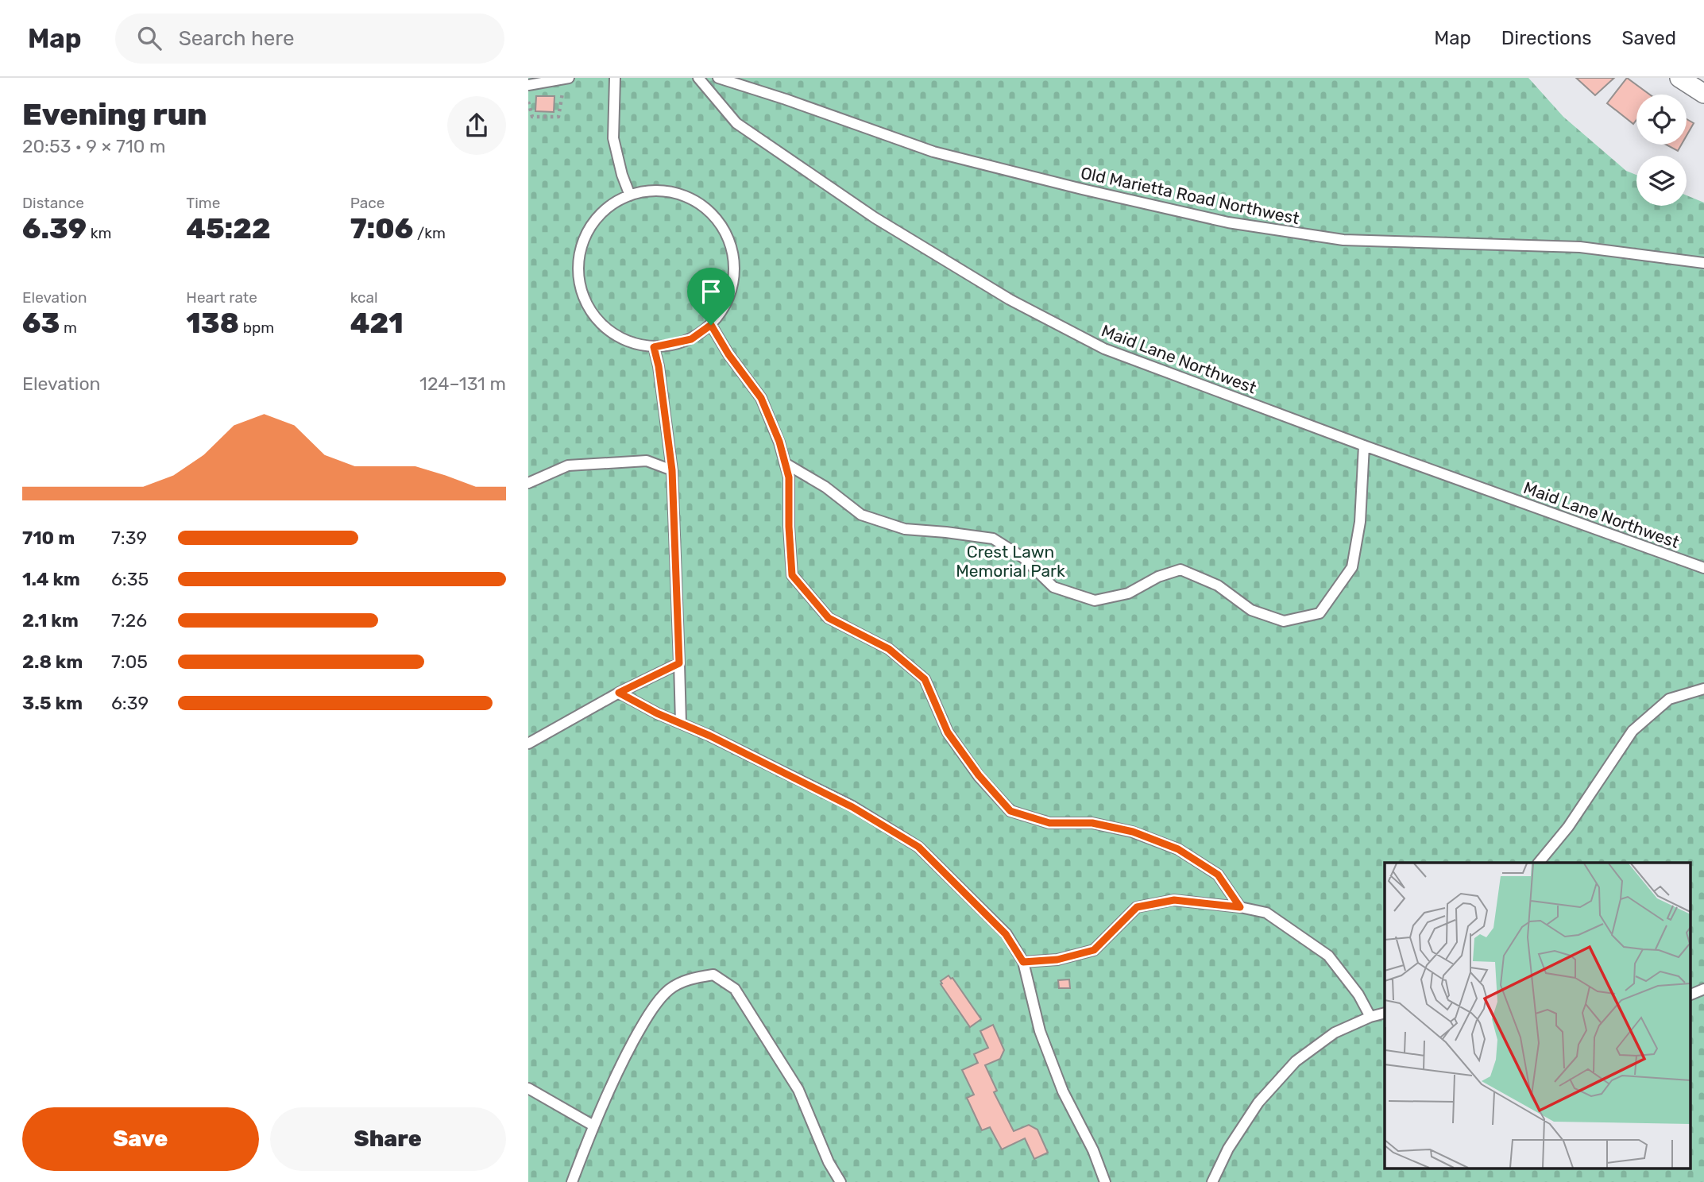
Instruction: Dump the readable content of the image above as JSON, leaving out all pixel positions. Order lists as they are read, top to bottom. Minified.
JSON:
{"streets":{"lane":["Old Marietta Road Northwest","Maid Lane Northwest"]},"parks":["Crest Lawn Memorial Park"],"page":{"header":"Map","search":"Search here","nav":["Map","Directions","Saved"],"heading":["Evening run","20:53 · 9 × 710 m"],"stats":[["Distance","6.39 km"],["Time","45:22"],["Pace","7:06 /km"],["Elevation","63 m"],["Heart rate","138 bpm"],["kcal","421"]],"chart":["Elevation","124–131 m"],"list":[{"name":"710 m","note":"7:39"},{"name":"1.4 km","note":"6:35"},{"name":"2.1 km","note":"7:26"},{"name":"2.8 km","note":"7:05"},{"name":"3.5 km","note":"6:39"}],"buttons":["Save","Share"]}}
